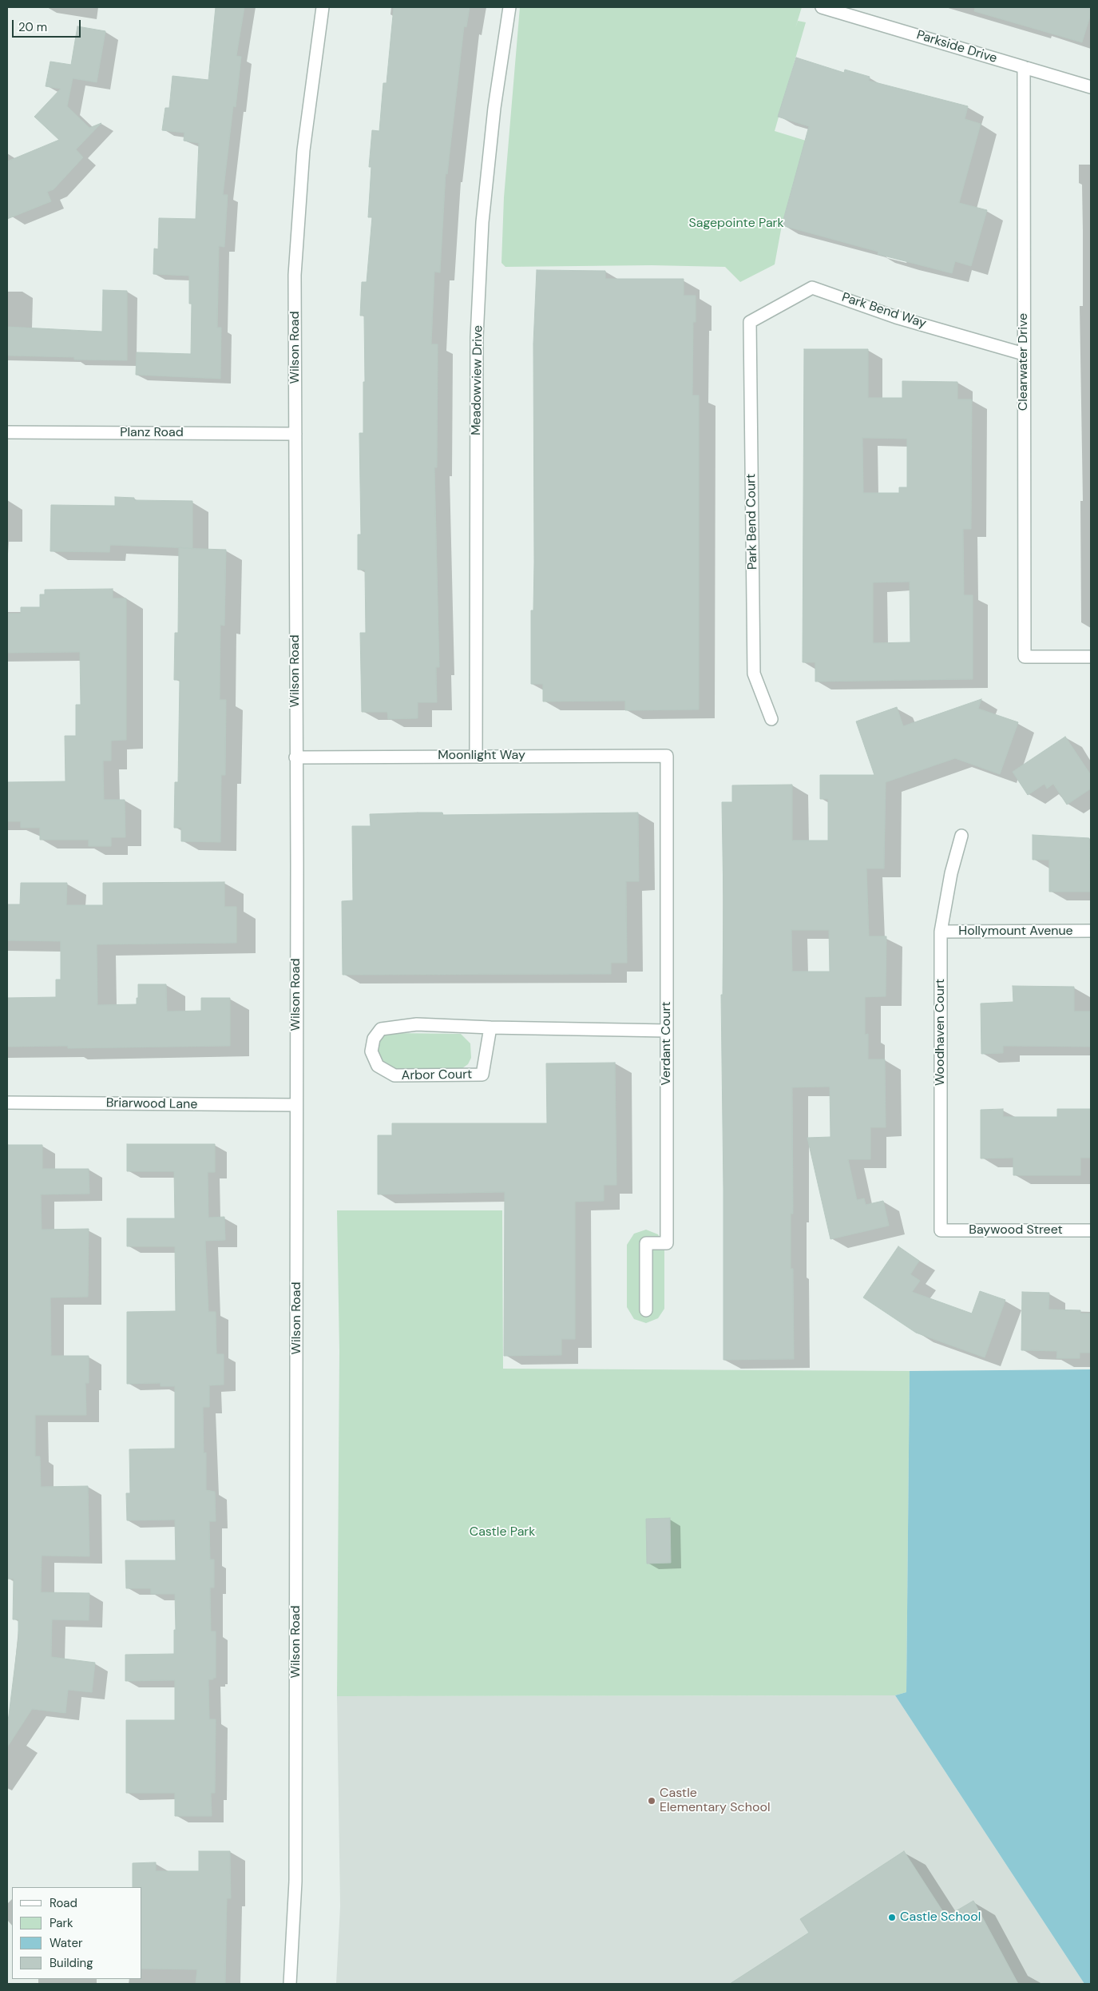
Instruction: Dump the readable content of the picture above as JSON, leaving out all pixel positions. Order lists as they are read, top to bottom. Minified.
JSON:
{"streets":{"street":["Parkside Drive","Park Bend Way","Wilson Road","Clearwater Drive","Meadowview Drive","Planz Road","Park Bend Court","Moonlight Way","Hollymount Avenue","Woodhaven Court","Verdant Court","Arbor Court","Briarwood Lane","Baywood Street"]},"crossings":[["Parkside Drive","Clearwater Drive"],["Park Bend Way","Clearwater Drive"],["Park Bend Way","Park Bend Court"],["Wilson Road","Planz Road"],["Wilson Road","Moonlight Way"],["Wilson Road","Briarwood Lane"],["Meadowview Drive","Moonlight Way"],["Moonlight Way","Verdant Court"],["Hollymount Avenue","Woodhaven Court"],["Woodhaven Court","Baywood Street"],["Verdant Court","Arbor Court"]],"parks":["Sagepointe Park","Castle Park"],"places":["Castle Elementary School","Castle School"],"legend":["Road","Park","Water","Building"],"scale_bar":"20 m"}
